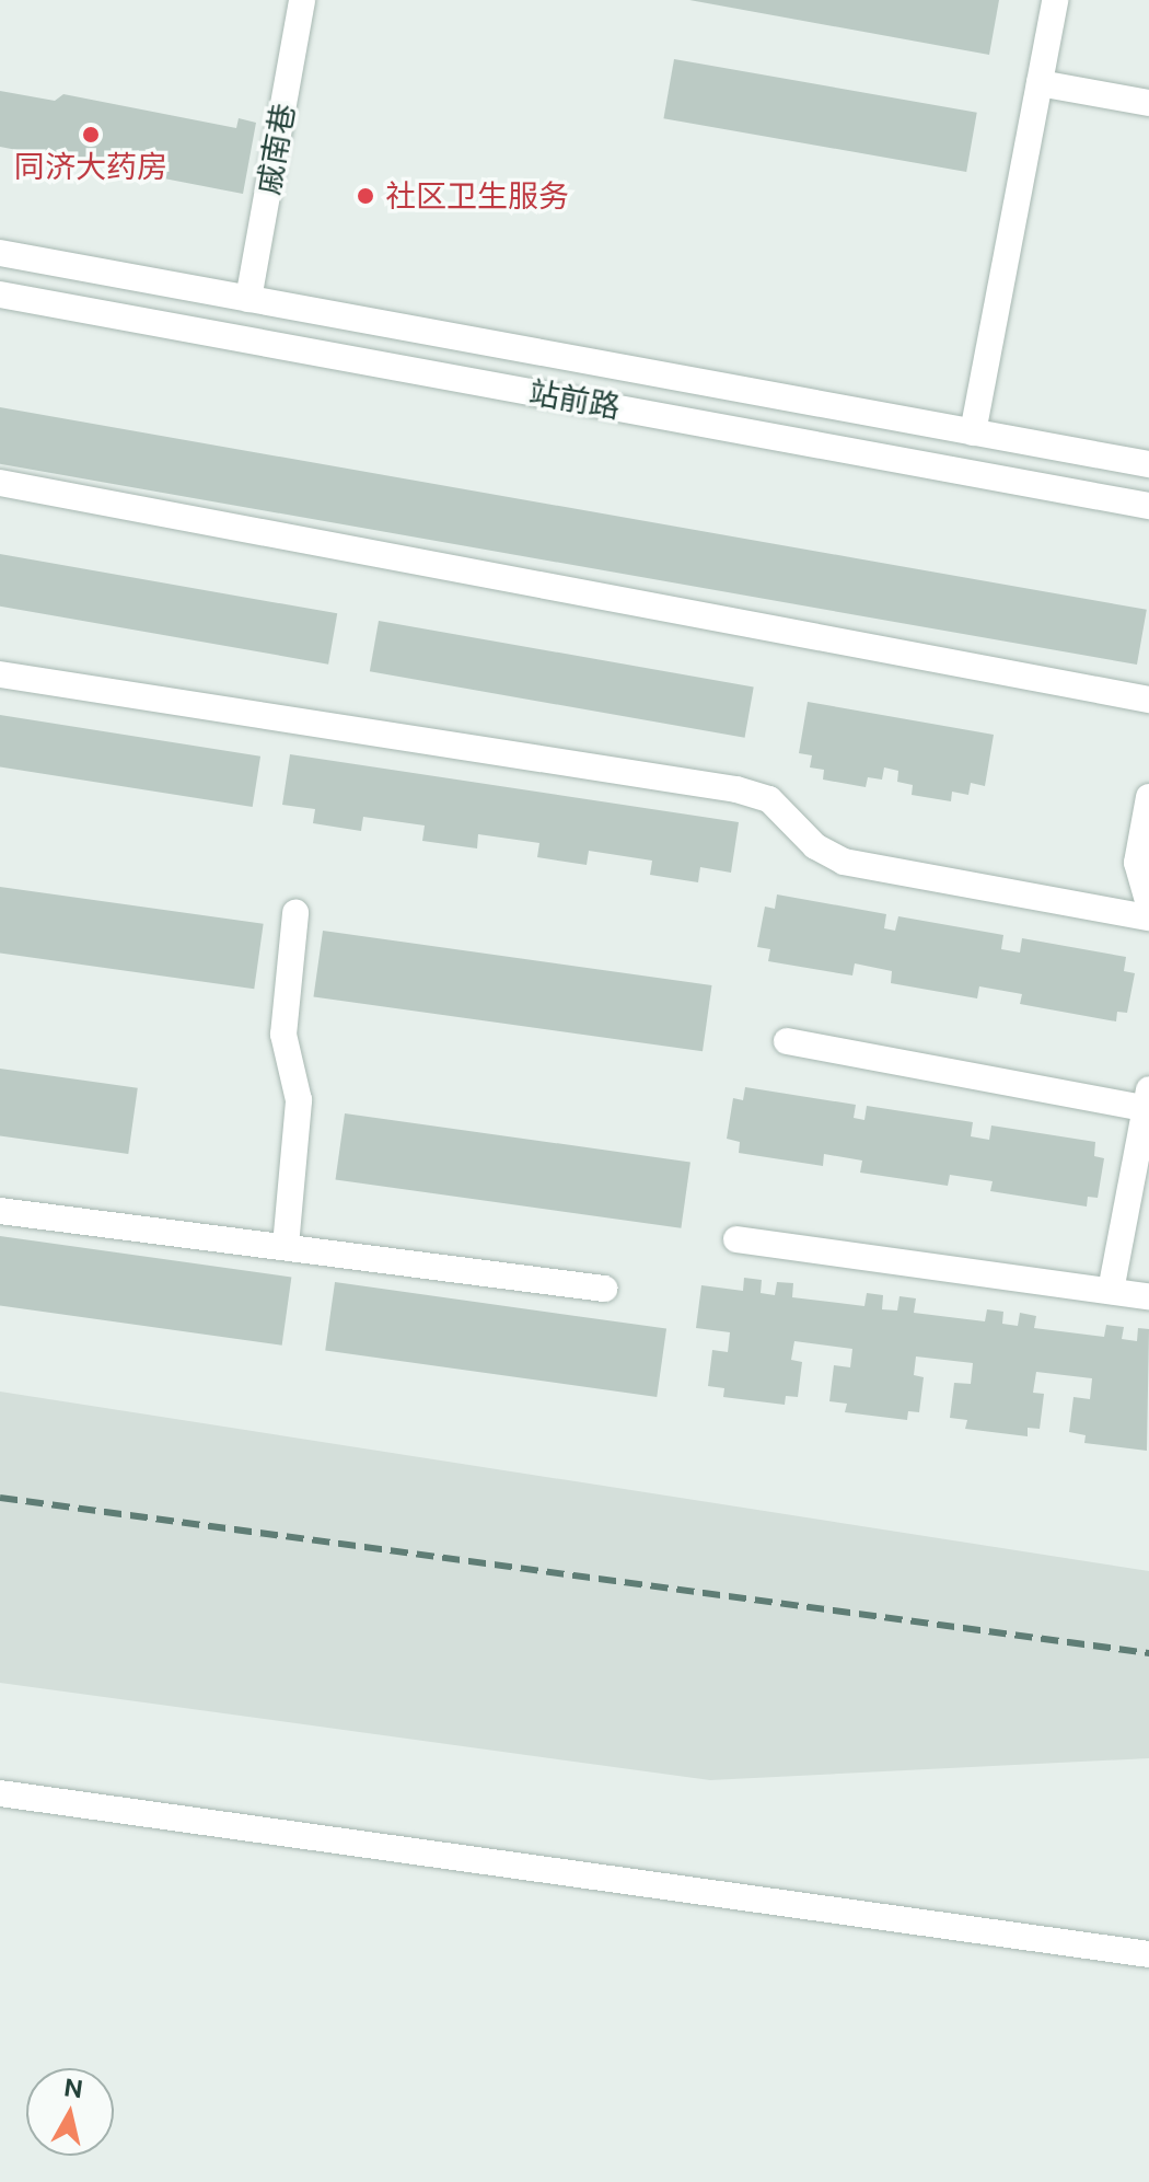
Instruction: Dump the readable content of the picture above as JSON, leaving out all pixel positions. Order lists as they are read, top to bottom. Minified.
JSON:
{"streets":{"street":["戚南巷","站前路"]},"crossings":[["戚南巷","站前路"]],"places":["同济大药房","社区卫生服务"],"north":"top"}
